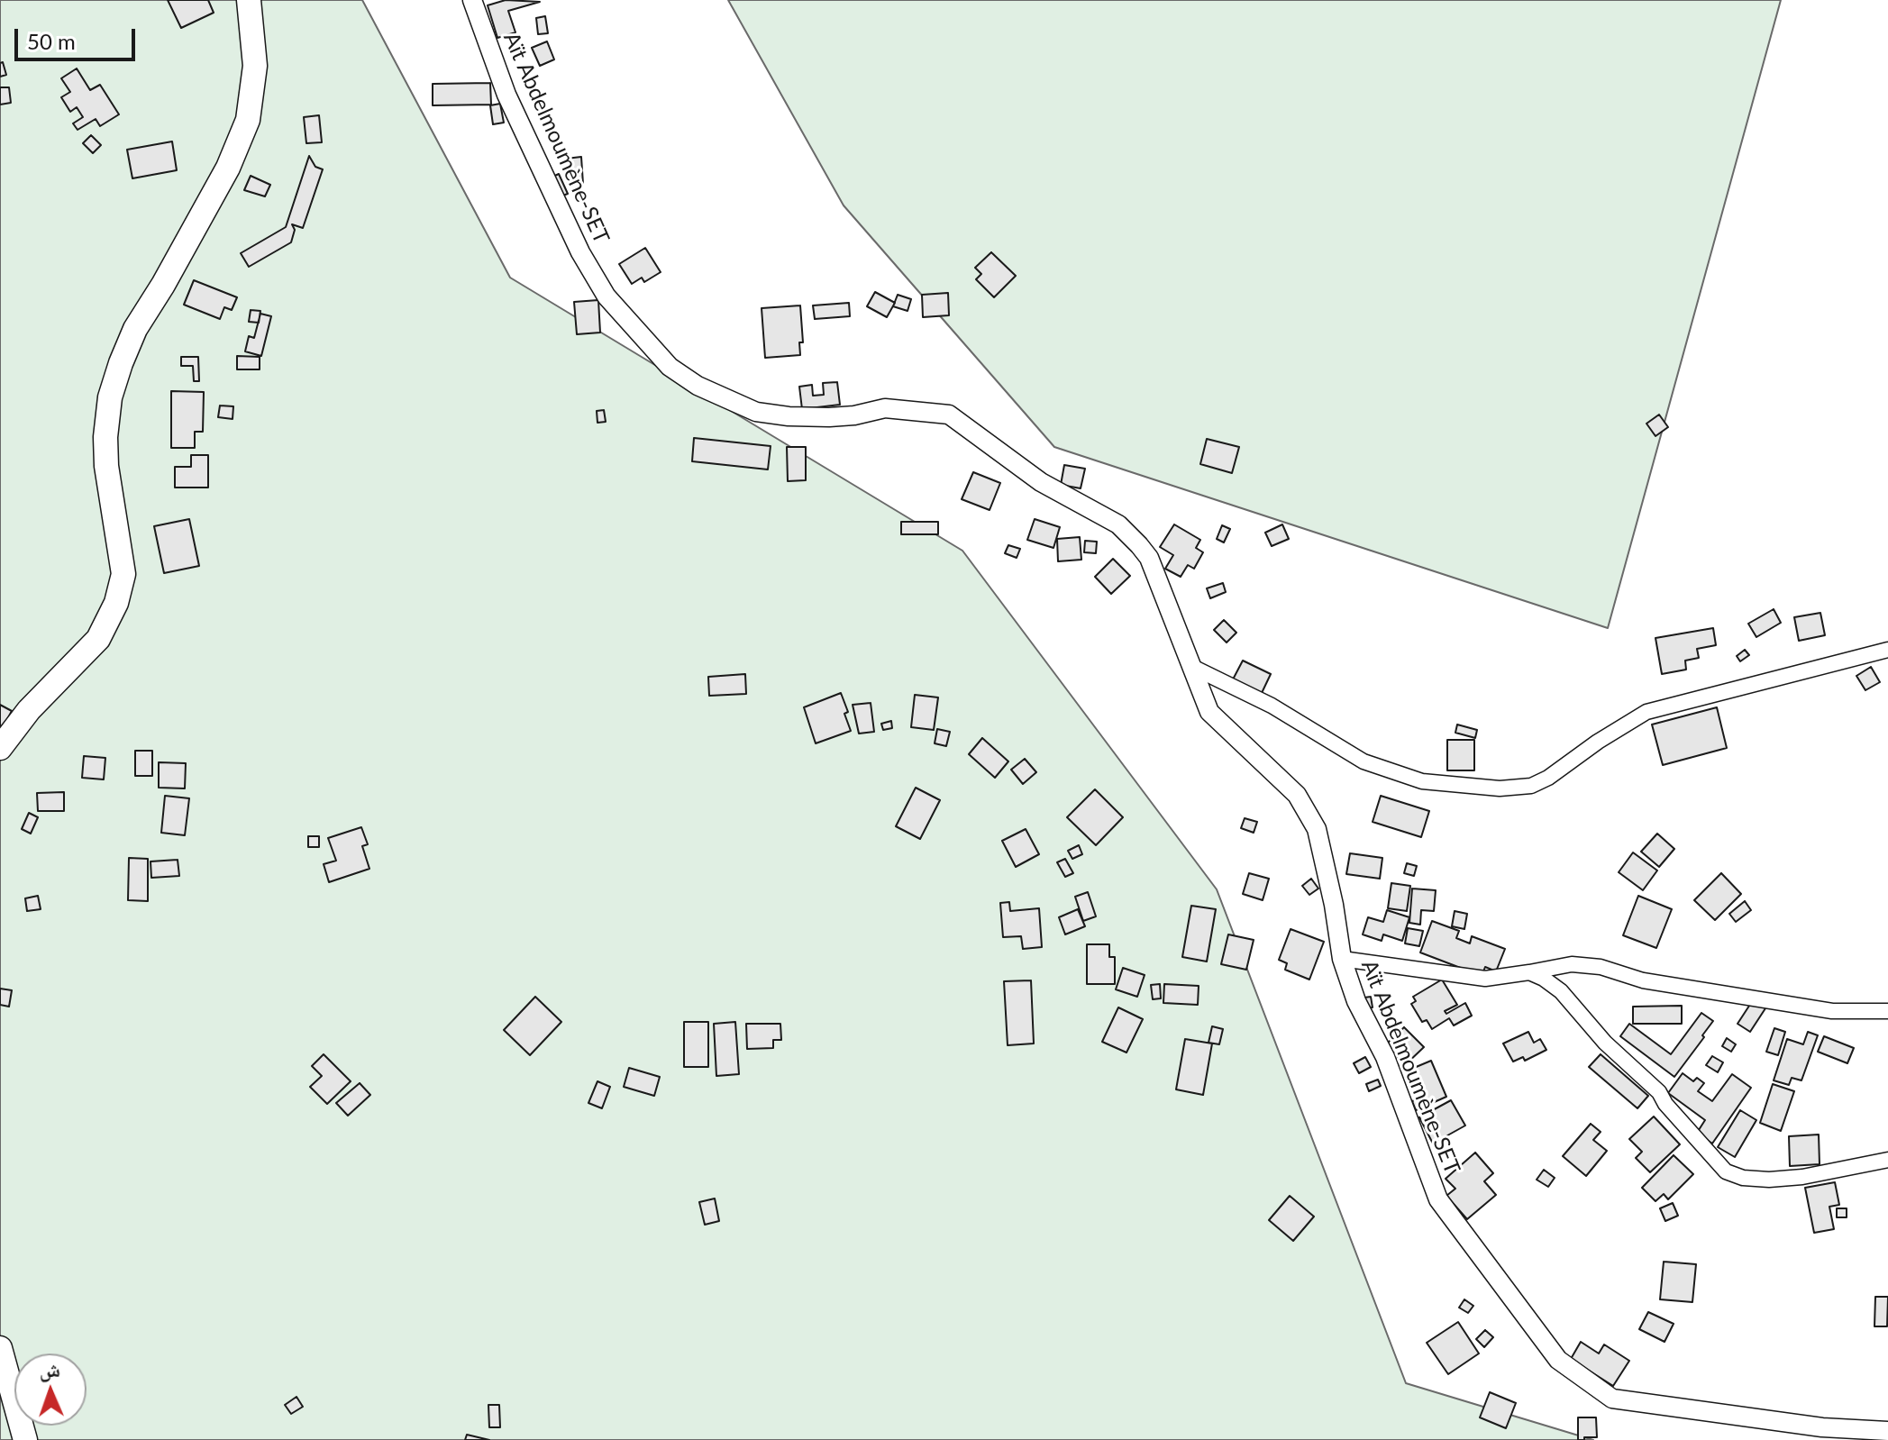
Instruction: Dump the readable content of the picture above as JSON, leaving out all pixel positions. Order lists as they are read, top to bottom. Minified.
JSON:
{"streets":{"street":["Aït Abdelmoumène-SET"]},"scale_bar":"50 m","north":"top"}
